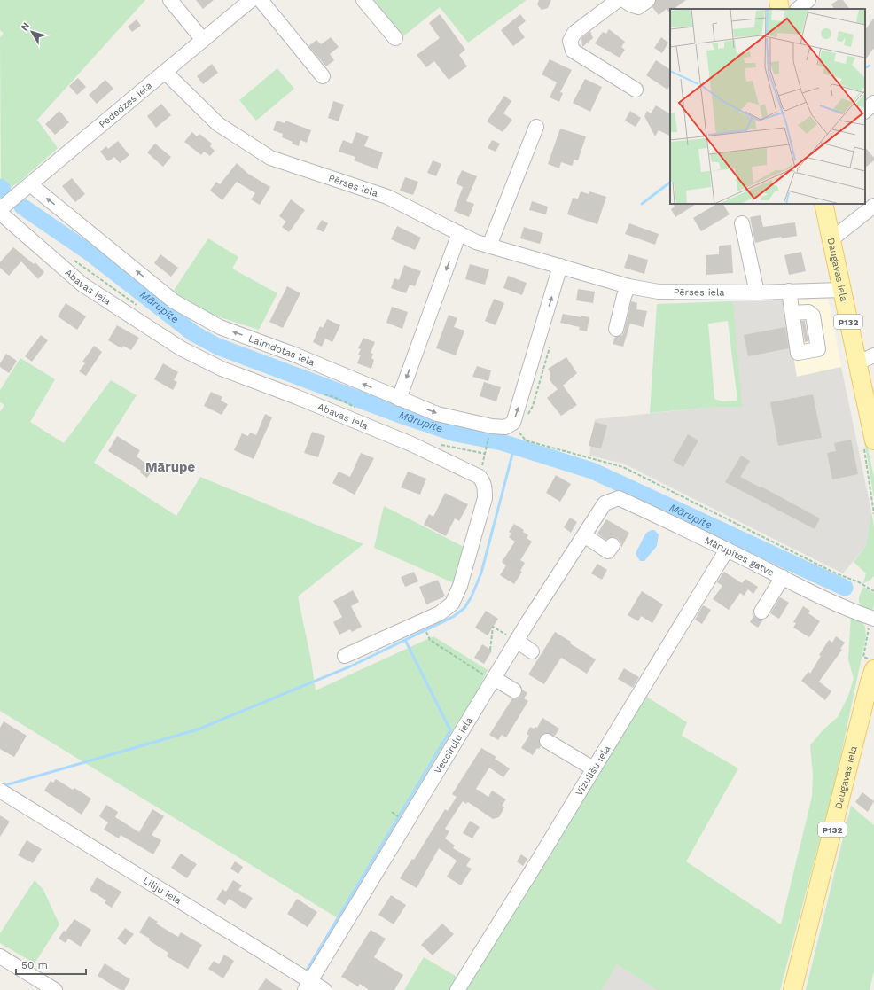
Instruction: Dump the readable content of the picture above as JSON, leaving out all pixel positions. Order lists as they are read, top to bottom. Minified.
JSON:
{"streets":{"main road":["Daugavas iela","P132"],"street":["Pededzes iela","Pērses iela","Abavas iela","Laimdotas iela","Mārupītes gatve","Veccīruļu iela","Vizulīšu iela","Liliju iela"]},"crossings":[["Pededzes iela","Pērses iela"],["Pededzes iela","Laimdotas iela"],["Pērses iela","Daugavas iela"],["Mārupītes gatve","Veccīruļu iela"],["Mārupītes gatve","Vizulīšu iela"],["Veccīruļu iela","Liliju iela"]],"one_way":["Laimdotas iela"],"districts":["Mārupe"],"water":["Mārupīte"],"scale_bar":"50 m","north":"top left"}
